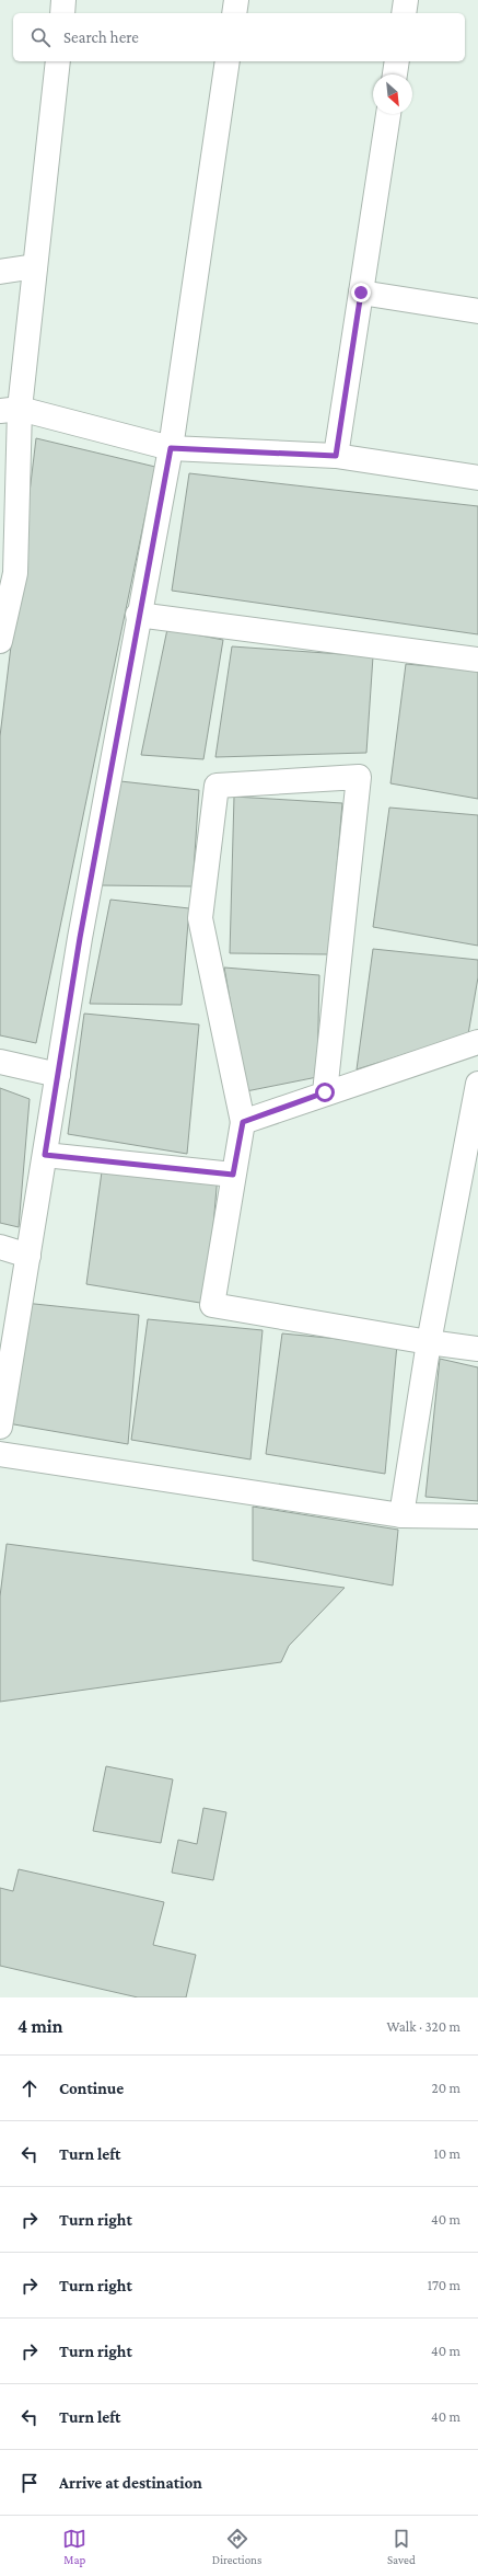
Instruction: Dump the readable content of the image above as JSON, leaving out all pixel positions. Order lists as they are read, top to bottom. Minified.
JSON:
{"north":"bottom right","page":{"search":"Search here","heading":["4 min","Walk · 320 m"],"list":[["Continue","20 m"],["Turn left","10 m"],["Turn right","40 m"],["Turn right","170 m"],["Turn right","40 m"],["Turn left","40 m"],"Arrive at destination"],"nav":["Map","Directions","Saved"]}}
